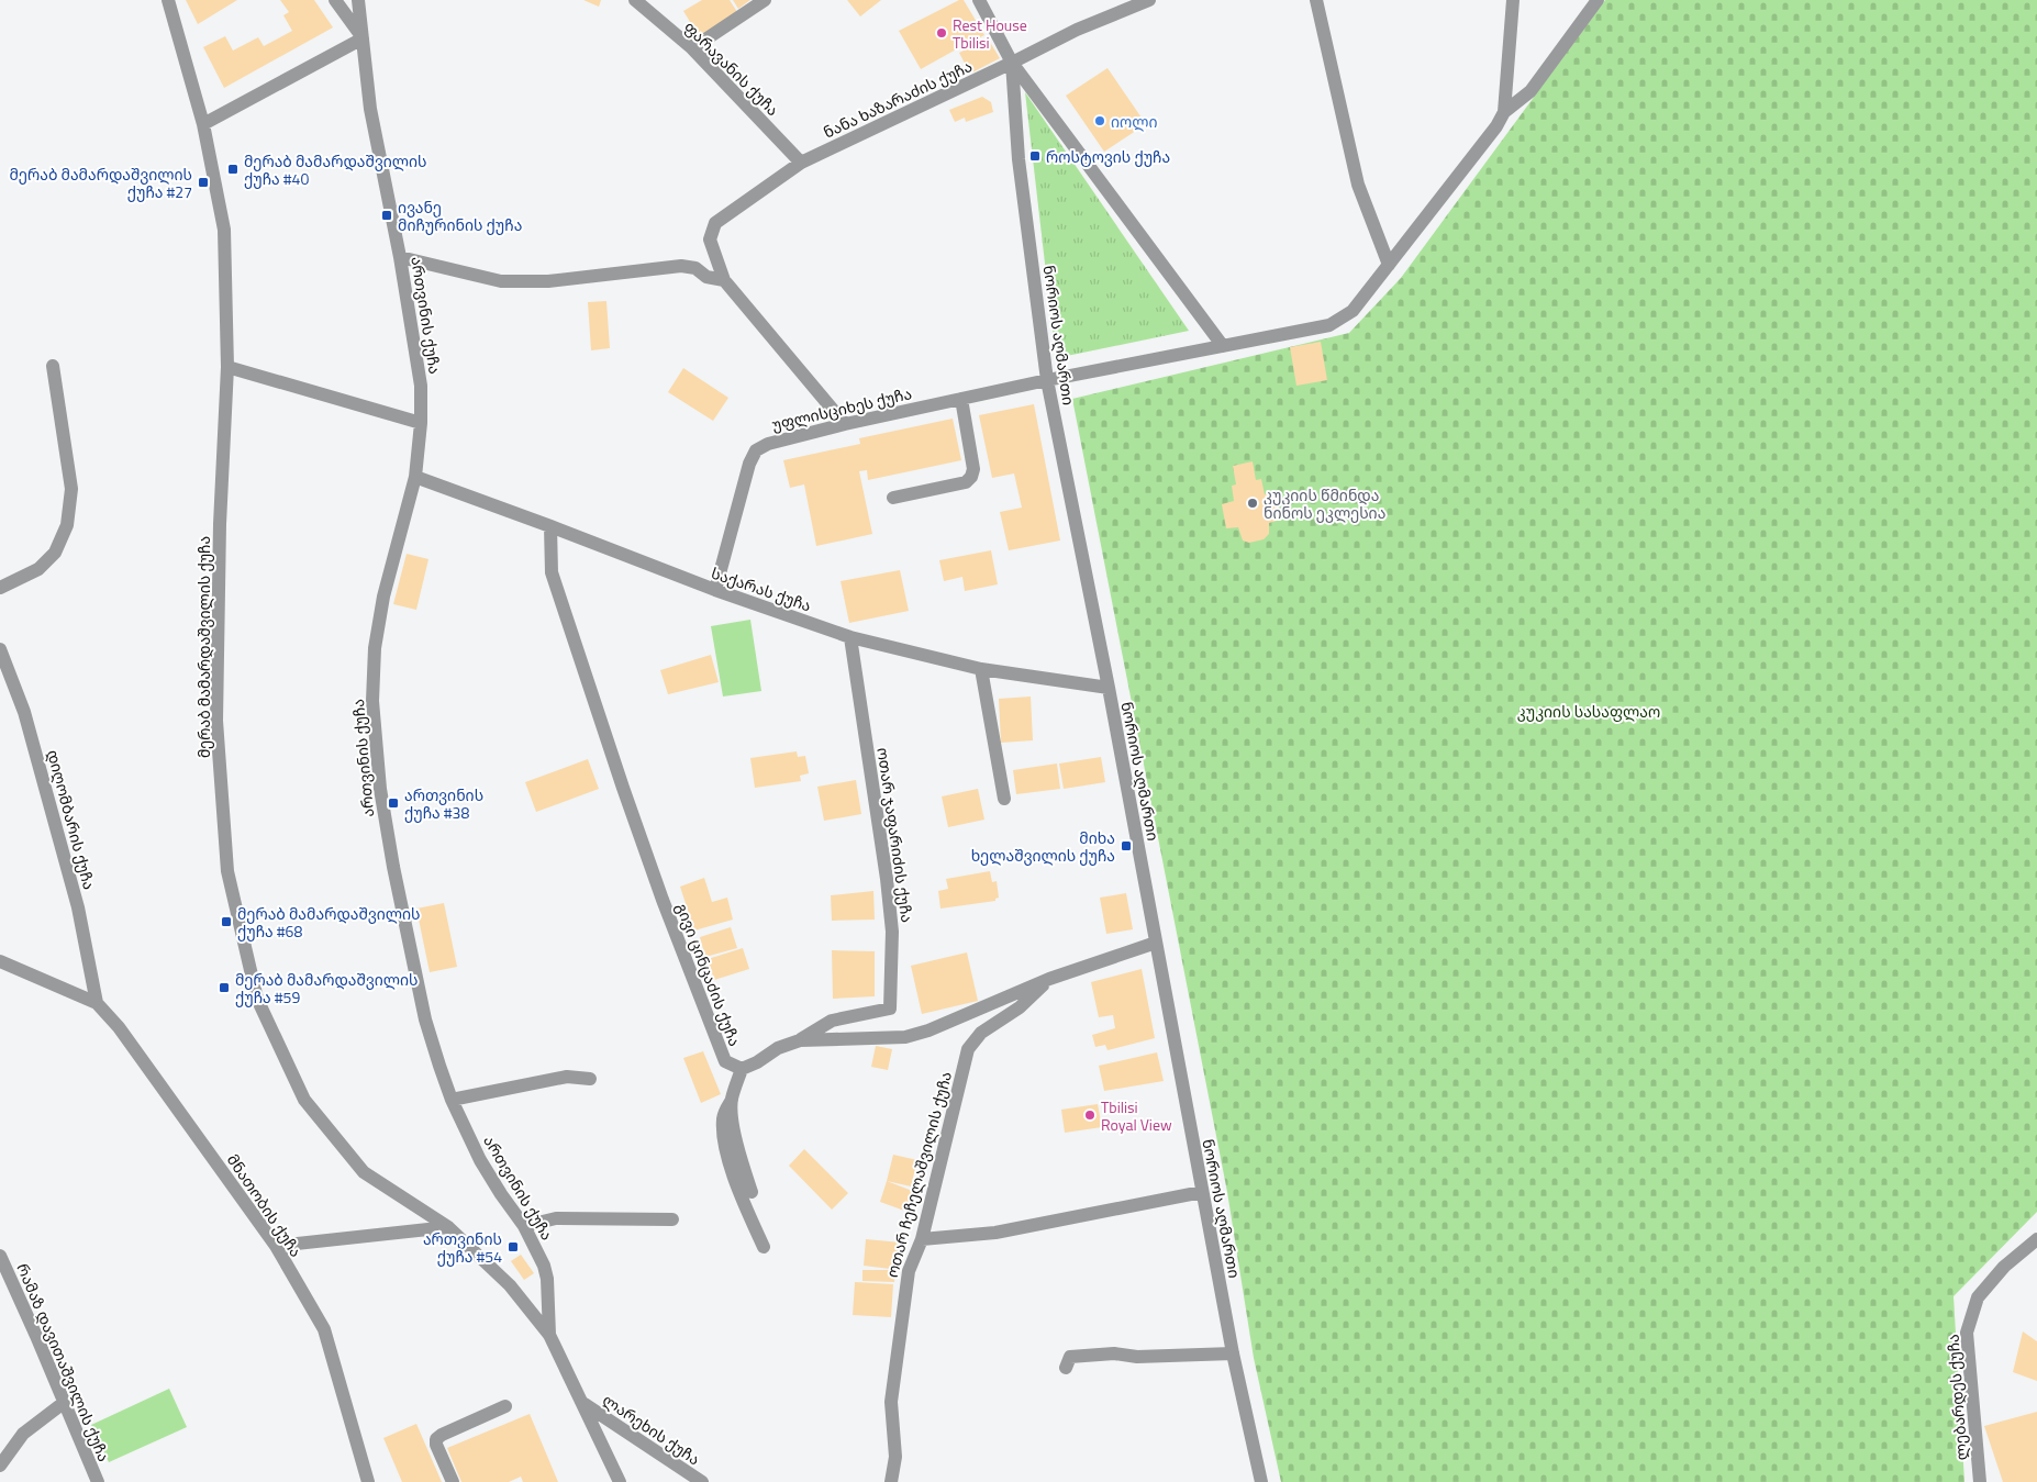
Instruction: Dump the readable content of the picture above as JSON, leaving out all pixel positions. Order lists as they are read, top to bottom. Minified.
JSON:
{"streets":{"street":["ფარავანის ქუჩა","ნანა ხაზარაძის ქუჩა","ართვინის ქუჩა","ნორიოს აღმართი","უფლისციხეს ქუჩა","საქარას ქუჩა","მერაბ მამარდაშვილის ქუჩა","დიღომბარის ქუჩა","ოთარ ჯაფარიძის ქუჩა","გივი ცინცაძის ქუჩა","ოთარ ჩეჩელაშვილის ქუჩა","მნათობის ქუჩა","რამაზ დავითაშვილის ქუჩა","ლებარდეს ქუჩა","ლარეხის ქუჩა"]},"crossings":[["ფარავანის ქუჩა","ნანა ხაზარაძის ქუჩა"],["ნანა ხაზარაძის ქუჩა","ნორიოს აღმართი"],["ართვინის ქუჩა","საქარას ქუჩა"],["ართვინის ქუჩა","მერაბ მამარდაშვილის ქუჩა"],["ნორიოს აღმართი","უფლისციხეს ქუჩა"],["ნორიოს აღმართი","საქარას ქუჩა"],["უფლისციხეს ქუჩა","საქარას ქუჩა"],["საქარას ქუჩა","ოთარ ჯაფარიძის ქუჩა"],["საქარას ქუჩა","გივი ცინცაძის ქუჩა"],["მერაბ მამარდაშვილის ქუჩა","ლარეხის ქუჩა"],["დიღომბარის ქუჩა","მნათობის ქუჩა"]],"parks":["კუკიის სასაფლაო"],"places":{"other":["Rest House Tbilisi","იოლი","კუკიის წმინდა ნინოს ეკლესია","Tbilisi Royal View"],"transit":["როსტოვის ქუჩა","მერაბ მამარდაშვილის ქუჩა #40","მერაბ მამარდაშვილის ქუჩა #27","ივანე მიჩურინის ქუჩა","ართვინის ქუჩა #38","მიხა ხელაშვილის ქუჩა","მერაბ მამარდაშვილის ქუჩა #68","მერაბ მამარდაშვილის ქუჩა #59","ართვინის ქუჩა #54"]}}
